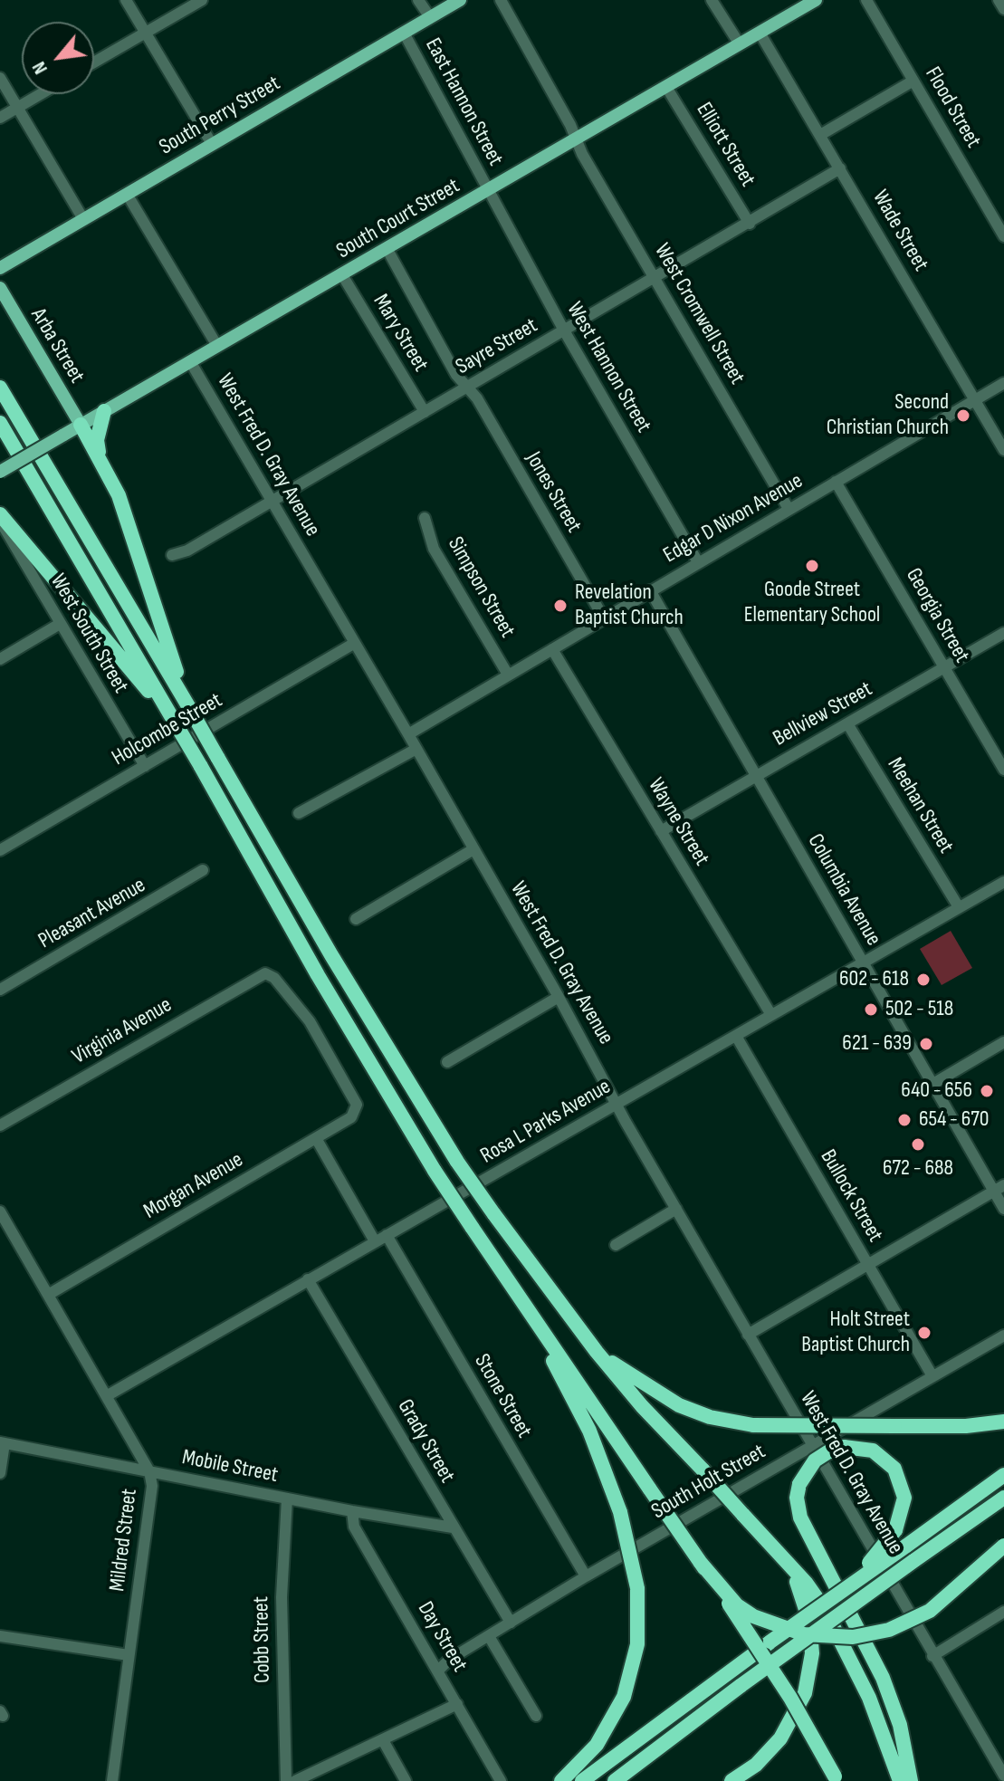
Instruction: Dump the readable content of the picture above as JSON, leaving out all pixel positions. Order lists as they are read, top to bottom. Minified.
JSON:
{"streets":{"main road":["South Perry Street","South Court Street","Arba Street"],"street":["East Hannon Street","Flood Street","Elliott Street","Wade Street","West Cromwell Street","Mary Street","Sayre Street","West Hannon Street","West Fred D. Gray Avenue","Jones Street","Edgar D Nixon Avenue","Simpson Street","Georgia Street","West South Street","Bellview Street","Holcombe Street","Meehan Street","Wayne Street","Columbia Avenue","Pleasant Avenue","Virginia Avenue","Rosa L Parks Avenue","Morgan Avenue","Bullock Street","Stone Street","Grady Street","Mobile Street","South Holt Street","Mildred Street","Day Street","Cobb Street"]},"crossings":[["East Hannon Street","South Perry Street"],["East Hannon Street","South Court Street"],["East Hannon Street","West Hannon Street"],["Elliott Street","South Court Street"],["Elliott Street","Sayre Street"],["South Court Street","Wade Street"],["South Court Street","West Cromwell Street"],["South Court Street","Mary Street"],["South Court Street","Arba Street"],["South Court Street","West Hannon Street"],["South Court Street","West Fred D. Gray Avenue"],["South Court Street","Jones Street"],["Wade Street","Sayre Street"],["Wade Street","Edgar D Nixon Avenue"],["West Cromwell Street","Sayre Street"],["West Cromwell Street","Edgar D Nixon Avenue"],["Mary Street","Sayre Street"],["Sayre Street","West Hannon Street"],["Sayre Street","West Fred D. Gray Avenue"],["Sayre Street","Jones Street"],["West Hannon Street","Edgar D Nixon Avenue"],["West Fred D. Gray Avenue","Edgar D Nixon Avenue"],["West Fred D. Gray Avenue","Holcombe Street"],["West Fred D. Gray Avenue","Rosa L Parks Avenue"],["West Fred D. Gray Avenue","South Holt Street"],["Jones Street","Edgar D Nixon Avenue"],["Edgar D Nixon Avenue","Simpson Street"],["Edgar D Nixon Avenue","Georgia Street"],["Edgar D Nixon Avenue","Wayne Street"],["Edgar D Nixon Avenue","Columbia Avenue"],["Georgia Street","Bellview Street"],["West South Street","Holcombe Street"],["Bellview Street","Meehan Street"],["Bellview Street","Wayne Street"],["Bellview Street","Columbia Avenue"],["Meehan Street","Rosa L Parks Avenue"],["Wayne Street","Rosa L Parks Avenue"],["Columbia Avenue","Rosa L Parks Avenue"],["Virginia Avenue","Morgan Avenue"],["Rosa L Parks Avenue","Bullock Street"],["Rosa L Parks Avenue","Stone Street"],["Rosa L Parks Avenue","Grady Street"],["Rosa L Parks Avenue","Mildred Street"],["Morgan Avenue","Mildred Street"],["Bullock Street","South Holt Street"],["Stone Street","South Holt Street"],["Grady Street","Mobile Street"],["Grady Street","South Holt Street"],["Mobile Street","Mildred Street"],["Mobile Street","Day Street"],["Mobile Street","Cobb Street"],["South Holt Street","Day Street"]],"places":["Second Christian Church","Goode Street Elementary School","Revelation Baptist Church","602 - 618","502 - 518","621 - 639","640 - 656","654 - 670","672 - 688","Holt Street Baptist Church"],"north":"bottom left"}
